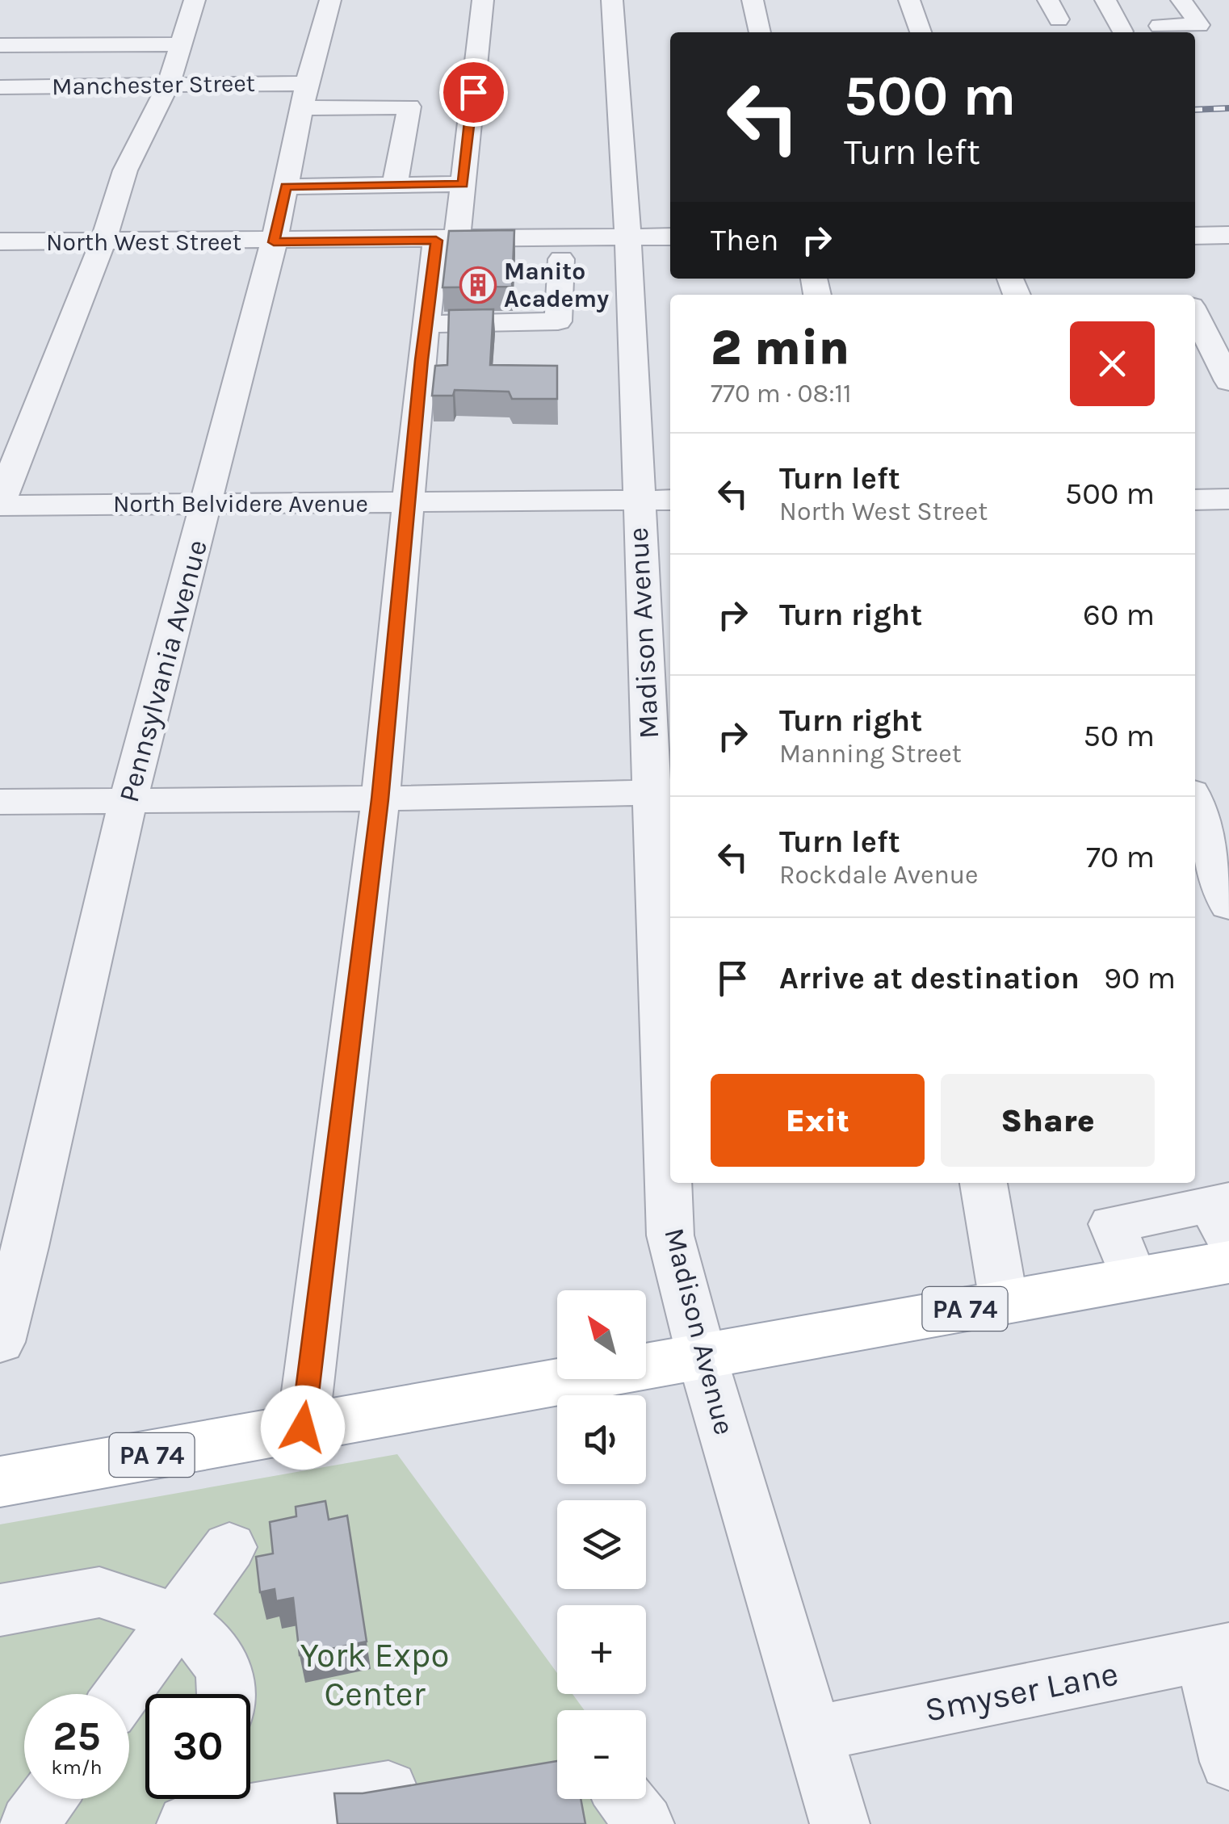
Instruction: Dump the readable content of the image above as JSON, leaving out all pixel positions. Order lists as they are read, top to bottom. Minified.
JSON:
{"streets":{"main road":["PA 74"],"street":["Manchester Street","North West Street","North Belvidere Avenue","Madison Avenue","Pennsylvania Avenue","Smyser Lane"]},"crossings":[["Manchester Street","Pennsylvania Avenue"],["North West Street","Madison Avenue"],["North West Street","Pennsylvania Avenue"],["North Belvidere Avenue","Madison Avenue"],["North Belvidere Avenue","Pennsylvania Avenue"],["Madison Avenue","PA 74"],["Madison Avenue","Smyser Lane"]],"parks":["York Expo Center"],"places":{"building":["Manito Academy"]},"north":"top left","page":{"turn":["500 m","Turn left"],"then":"Then","heading":["2 min","770 m · 08:11"],"list":[{"name":"Turn left","note":"North West Street","value":"500 m"},{"name":"Turn right","value":"60 m"},{"name":"Turn right","note":"Manning Street","value":"50 m"},{"name":"Turn left","note":"Rockdale Avenue","value":"70 m"},{"name":"Arrive at destination","value":"90 m"}],"buttons":["Exit","Share"],"map_buttons":["+","−"],"speed":"25 km/h","limit":"30"}}
